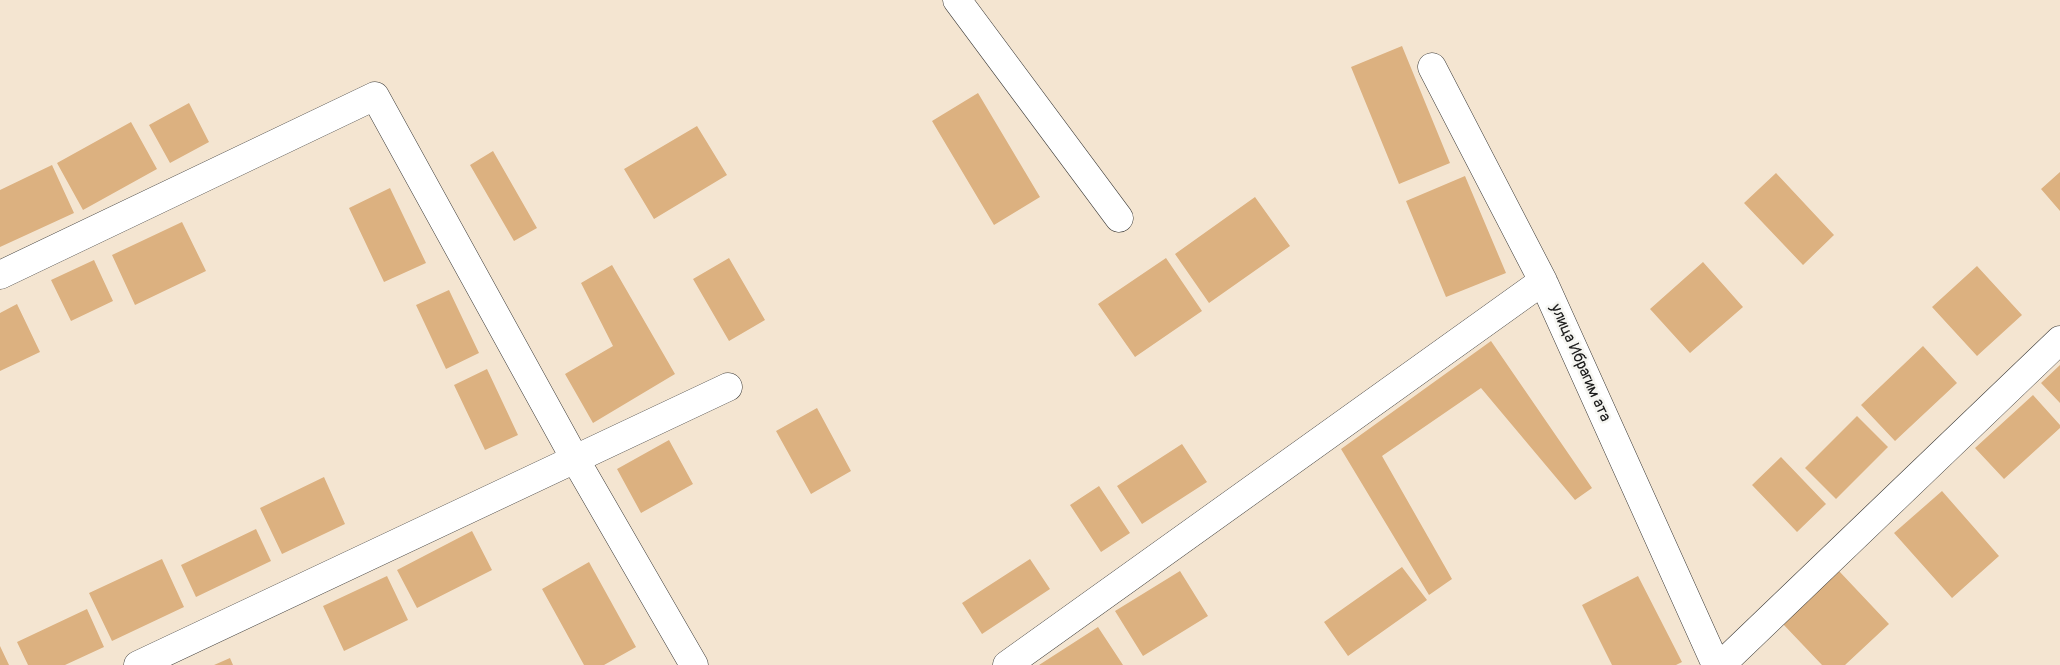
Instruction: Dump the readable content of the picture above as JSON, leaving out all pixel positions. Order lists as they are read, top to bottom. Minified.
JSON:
{"streets":{"street":["улица Ибрагим ата"]}}
